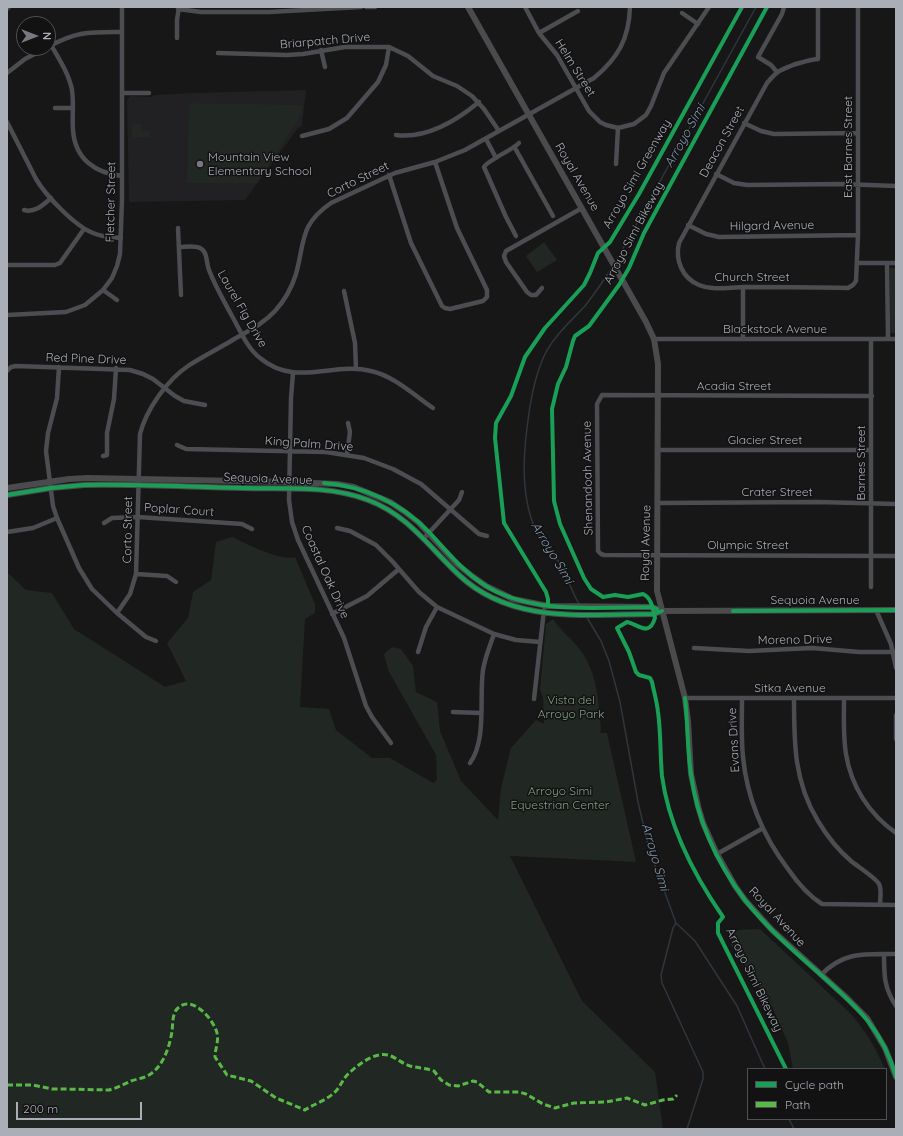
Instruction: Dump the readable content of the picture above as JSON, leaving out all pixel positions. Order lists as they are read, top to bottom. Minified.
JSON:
{"streets":{"main road":["Royal Avenue","Sequoia Avenue"],"street":["Briarpatch Drive","Helm Street","Deacon Street","East Barnes Street","Corto Street","Fletcher Street","Hilgard Avenue","Church Street","Laurel Fig Drive","Blackstock Avenue","Red Pine Drive","Acadia Street","Glacier Street","King Palm Drive","Barnes Street","Shenandoah Avenue","Crater Street","Poplar Court","Olympic Street","Coastal Oak Drive","Moreno Drive","Sitka Avenue","Evans Drive"],"cycle path":["Arroyo Simi Greenway","Arroyo Simi Bikeway"]},"crossings":[["Briarpatch Drive","Corto Street"],["Helm Street","Corto Street"],["Deacon Street","Hilgard Avenue"],["Deacon Street","Church Street"],["East Barnes Street","Hilgard Avenue"],["East Barnes Street","Church Street"],["Royal Avenue","Corto Street"],["Royal Avenue","Blackstock Avenue"],["Royal Avenue","Acadia Street"],["Royal Avenue","Glacier Street"],["Royal Avenue","Sequoia Avenue"],["Royal Avenue","Crater Street"],["Royal Avenue","Olympic Street"],["Royal Avenue","Sitka Avenue"],["Corto Street","Laurel Fig Drive"],["Corto Street","Red Pine Drive"],["Corto Street","Sequoia Avenue"],["Corto Street","Poplar Court"],["Hilgard Avenue","Church Street"],["Laurel Fig Drive","Coastal Oak Drive"],["Blackstock Avenue","Barnes Street"],["Acadia Street","Barnes Street"],["Acadia Street","Shenandoah Avenue"],["Glacier Street","Barnes Street"],["King Palm Drive","Coastal Oak Drive"],["Barnes Street","Crater Street"],["Barnes Street","Olympic Street"],["Shenandoah Avenue","Olympic Street"],["Sequoia Avenue","Coastal Oak Drive"],["Sitka Avenue","Evans Drive"]],"water":["Arroyo Simi"],"parks":["Vista del Arroyo Park","Arroyo Simi Equestrian Center"],"places":["Mountain View Elementary School"],"legend":["Cycle path","Path"],"scale_bar":"200 m","north":"right"}
